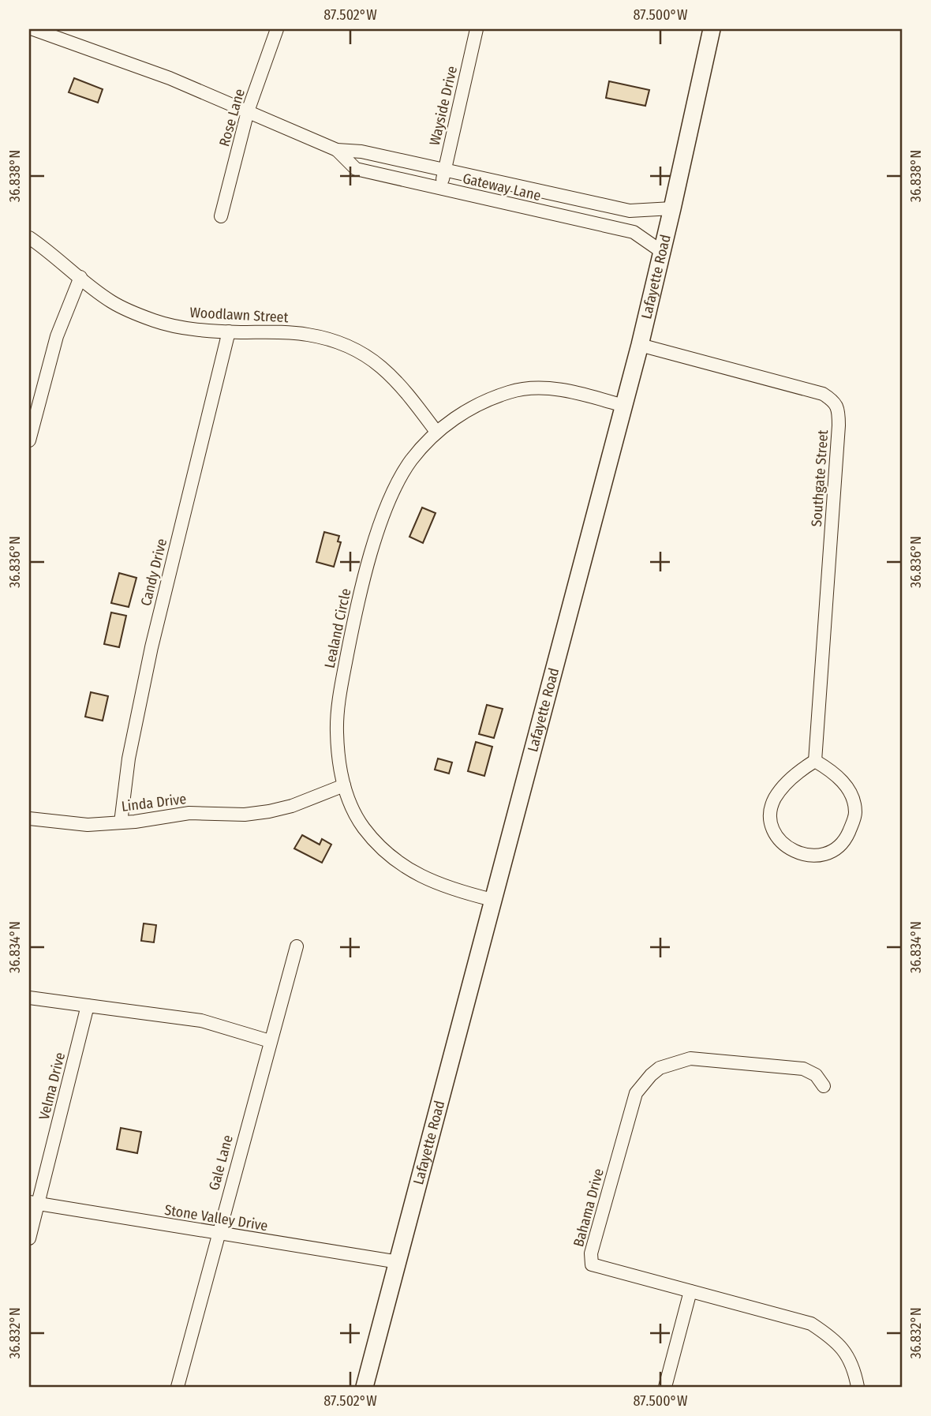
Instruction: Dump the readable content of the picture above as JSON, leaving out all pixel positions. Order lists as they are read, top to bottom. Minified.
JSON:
{"streets":{"main road":["Lafayette Road"],"street":["Wayside Drive","Rose Lane","Gateway Lane","Woodlawn Street","Southgate Street","Candy Drive","Lealand Circle","Linda Drive","Velma Drive","Gale Lane","Bahama Drive","Stone Valley Drive"]},"crossings":[["Wayside Drive","Gateway Lane"],["Rose Lane","Gateway Lane"],["Gateway Lane","Lafayette Road"],["Lafayette Road","Southgate Street"],["Lafayette Road","Lealand Circle"],["Lafayette Road","Stone Valley Drive"],["Woodlawn Street","Candy Drive"],["Woodlawn Street","Lealand Circle"],["Candy Drive","Linda Drive"],["Lealand Circle","Linda Drive"],["Velma Drive","Stone Valley Drive"],["Gale Lane","Stone Valley Drive"]],"coordinates":["87.502°W","87.500°W","36.838°N","36.836°N","36.834°N","36.832°N"]}
